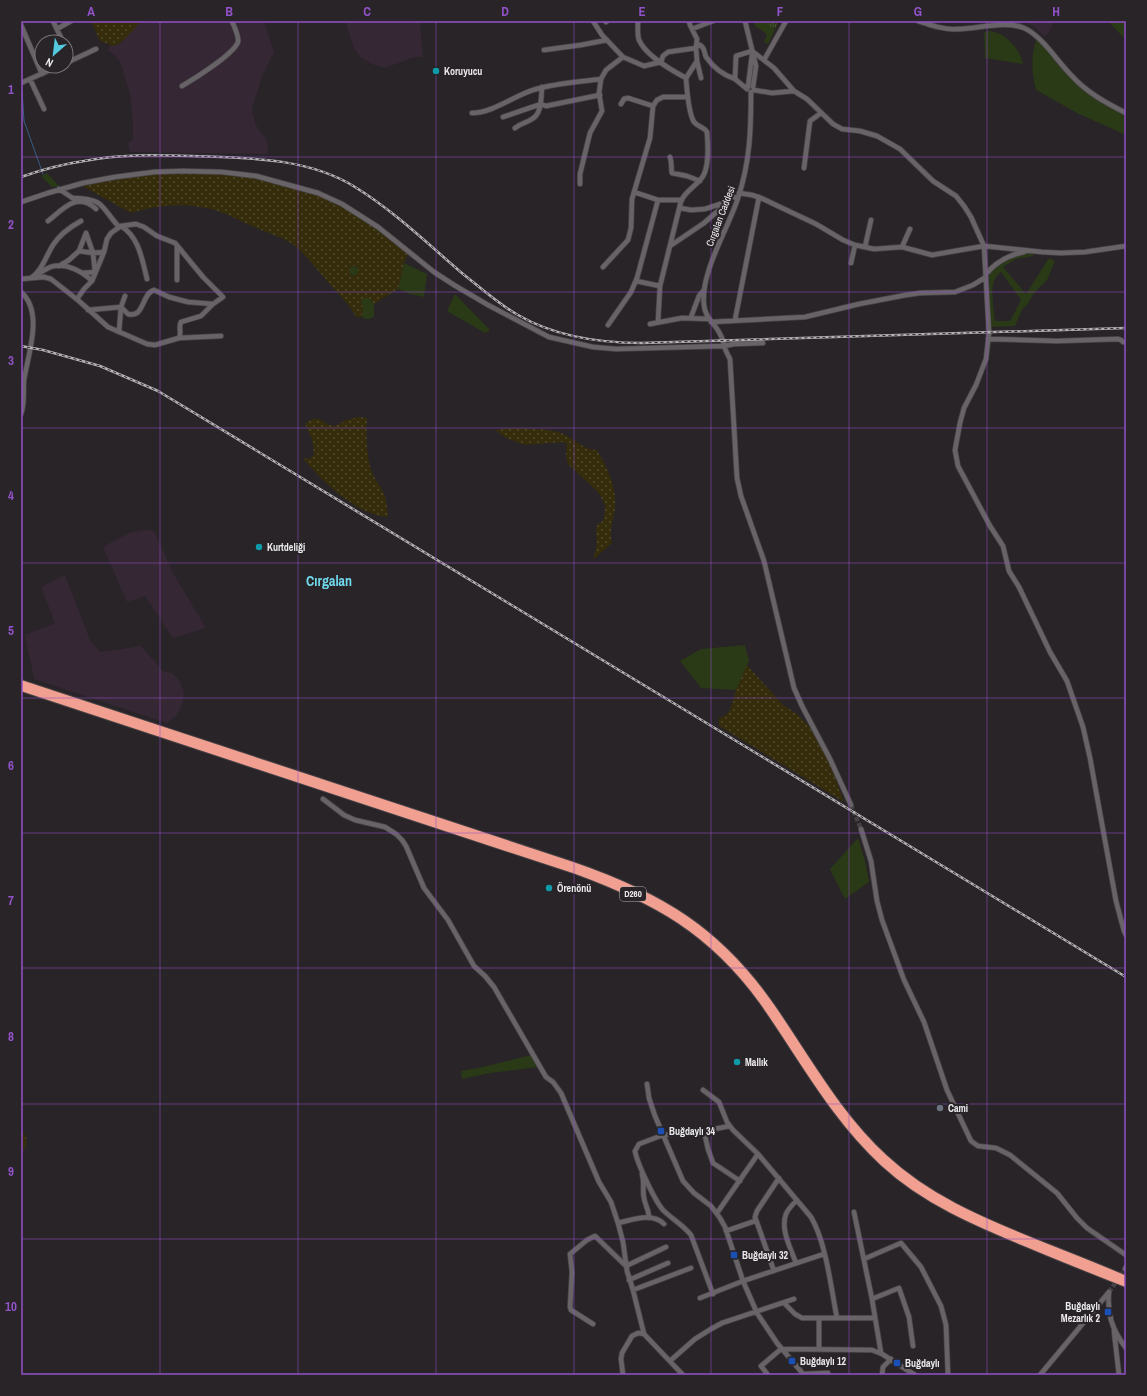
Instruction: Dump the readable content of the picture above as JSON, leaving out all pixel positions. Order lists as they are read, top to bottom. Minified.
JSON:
{"streets":{"highway":["D260"],"street":["Cırgalan Caddesi"]},"districts":["Cırgalan"],"places":{"other":["Koruyucu","Kurtdeliği","Örenönü","Mallık","Cami"],"transit":["Buğdaylı 34","Buğdaylı 32","Buğdaylı Mezarlık 2","Buğdaylı 12","Buğdaylı"]},"north":"bottom left","grid":{"columns":["A","B","C","D","E","F","G","H"],"rows":["1","2","3","4","5","6","7","8","9","10"]}}
